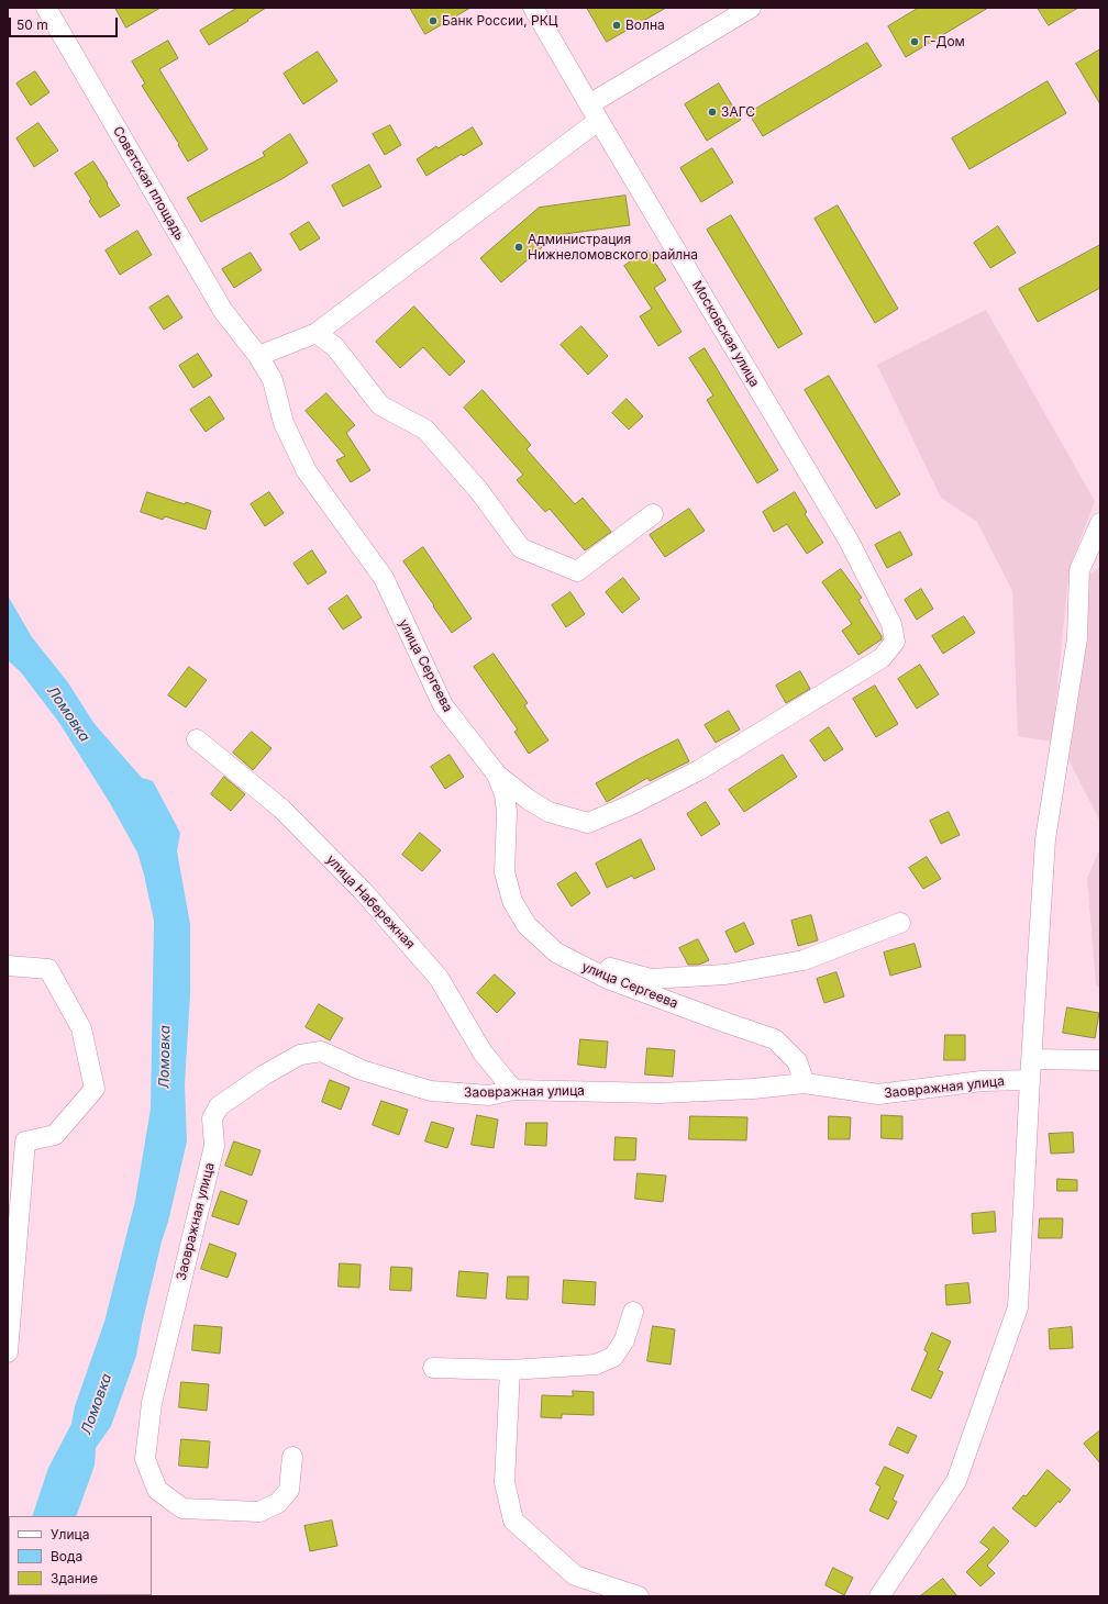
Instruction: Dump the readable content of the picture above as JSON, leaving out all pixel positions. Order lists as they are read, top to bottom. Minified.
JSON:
{"streets":{"street":["Советская площадь","Московская улица","улица Сергеева","улица Набережная","Заовражная улица"]},"crossings":[["Советская площадь","улица Сергеева"],["улица Сергеева","Заовражная улица"],["улица Набережная","Заовражная улица"]],"water":["Ломовка"],"places":["Банк России, РКЦ","Волна","Г-Дом","ЗАГС","Администрация Нижнеломовского райлна"],"legend":["Улица","Вода","Здание"],"scale_bar":"50 m"}
